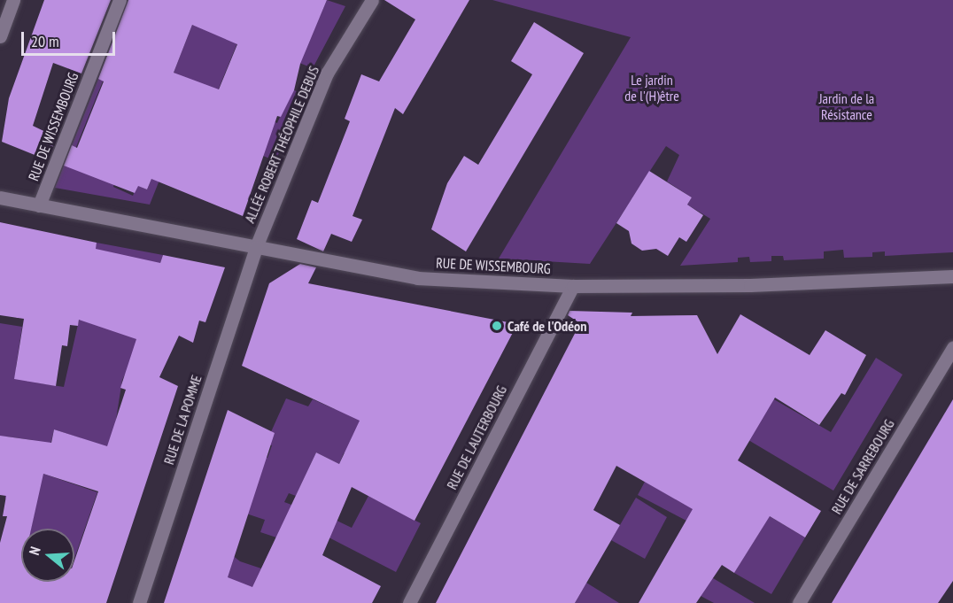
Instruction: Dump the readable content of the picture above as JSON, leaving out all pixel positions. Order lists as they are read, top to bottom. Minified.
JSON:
{"streets":{"street":["RUE DE WISSEMBOURG","ALLÉE ROBERT THÉOPHILE DEBUS","RUE DE LA POMME","RUE DE LAUTERBOURG","RUE DE SARREBOURG"]},"crossings":[["RUE DE WISSEMBOURG","ALLÉE ROBERT THÉOPHILE DEBUS"],["RUE DE WISSEMBOURG","RUE DE LA POMME"],["RUE DE WISSEMBOURG","RUE DE LAUTERBOURG"],["ALLÉE ROBERT THÉOPHILE DEBUS","RUE DE LA POMME"]],"parks":["Le jardin de l'(H)être","Jardin de la Résistance"],"places":["Café de l'Odéon"],"scale_bar":"20 m","north":"left"}
